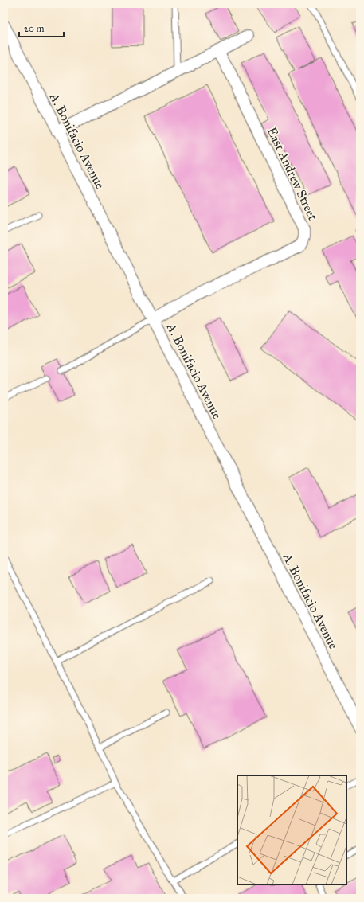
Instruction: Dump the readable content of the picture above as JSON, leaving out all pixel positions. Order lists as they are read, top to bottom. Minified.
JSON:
{"streets":{"street":["A. Bonifacio Avenue","East Andrew Street"]},"crossings":[["A. Bonifacio Avenue","East Andrew Street"]],"scale_bar":"20 m"}
